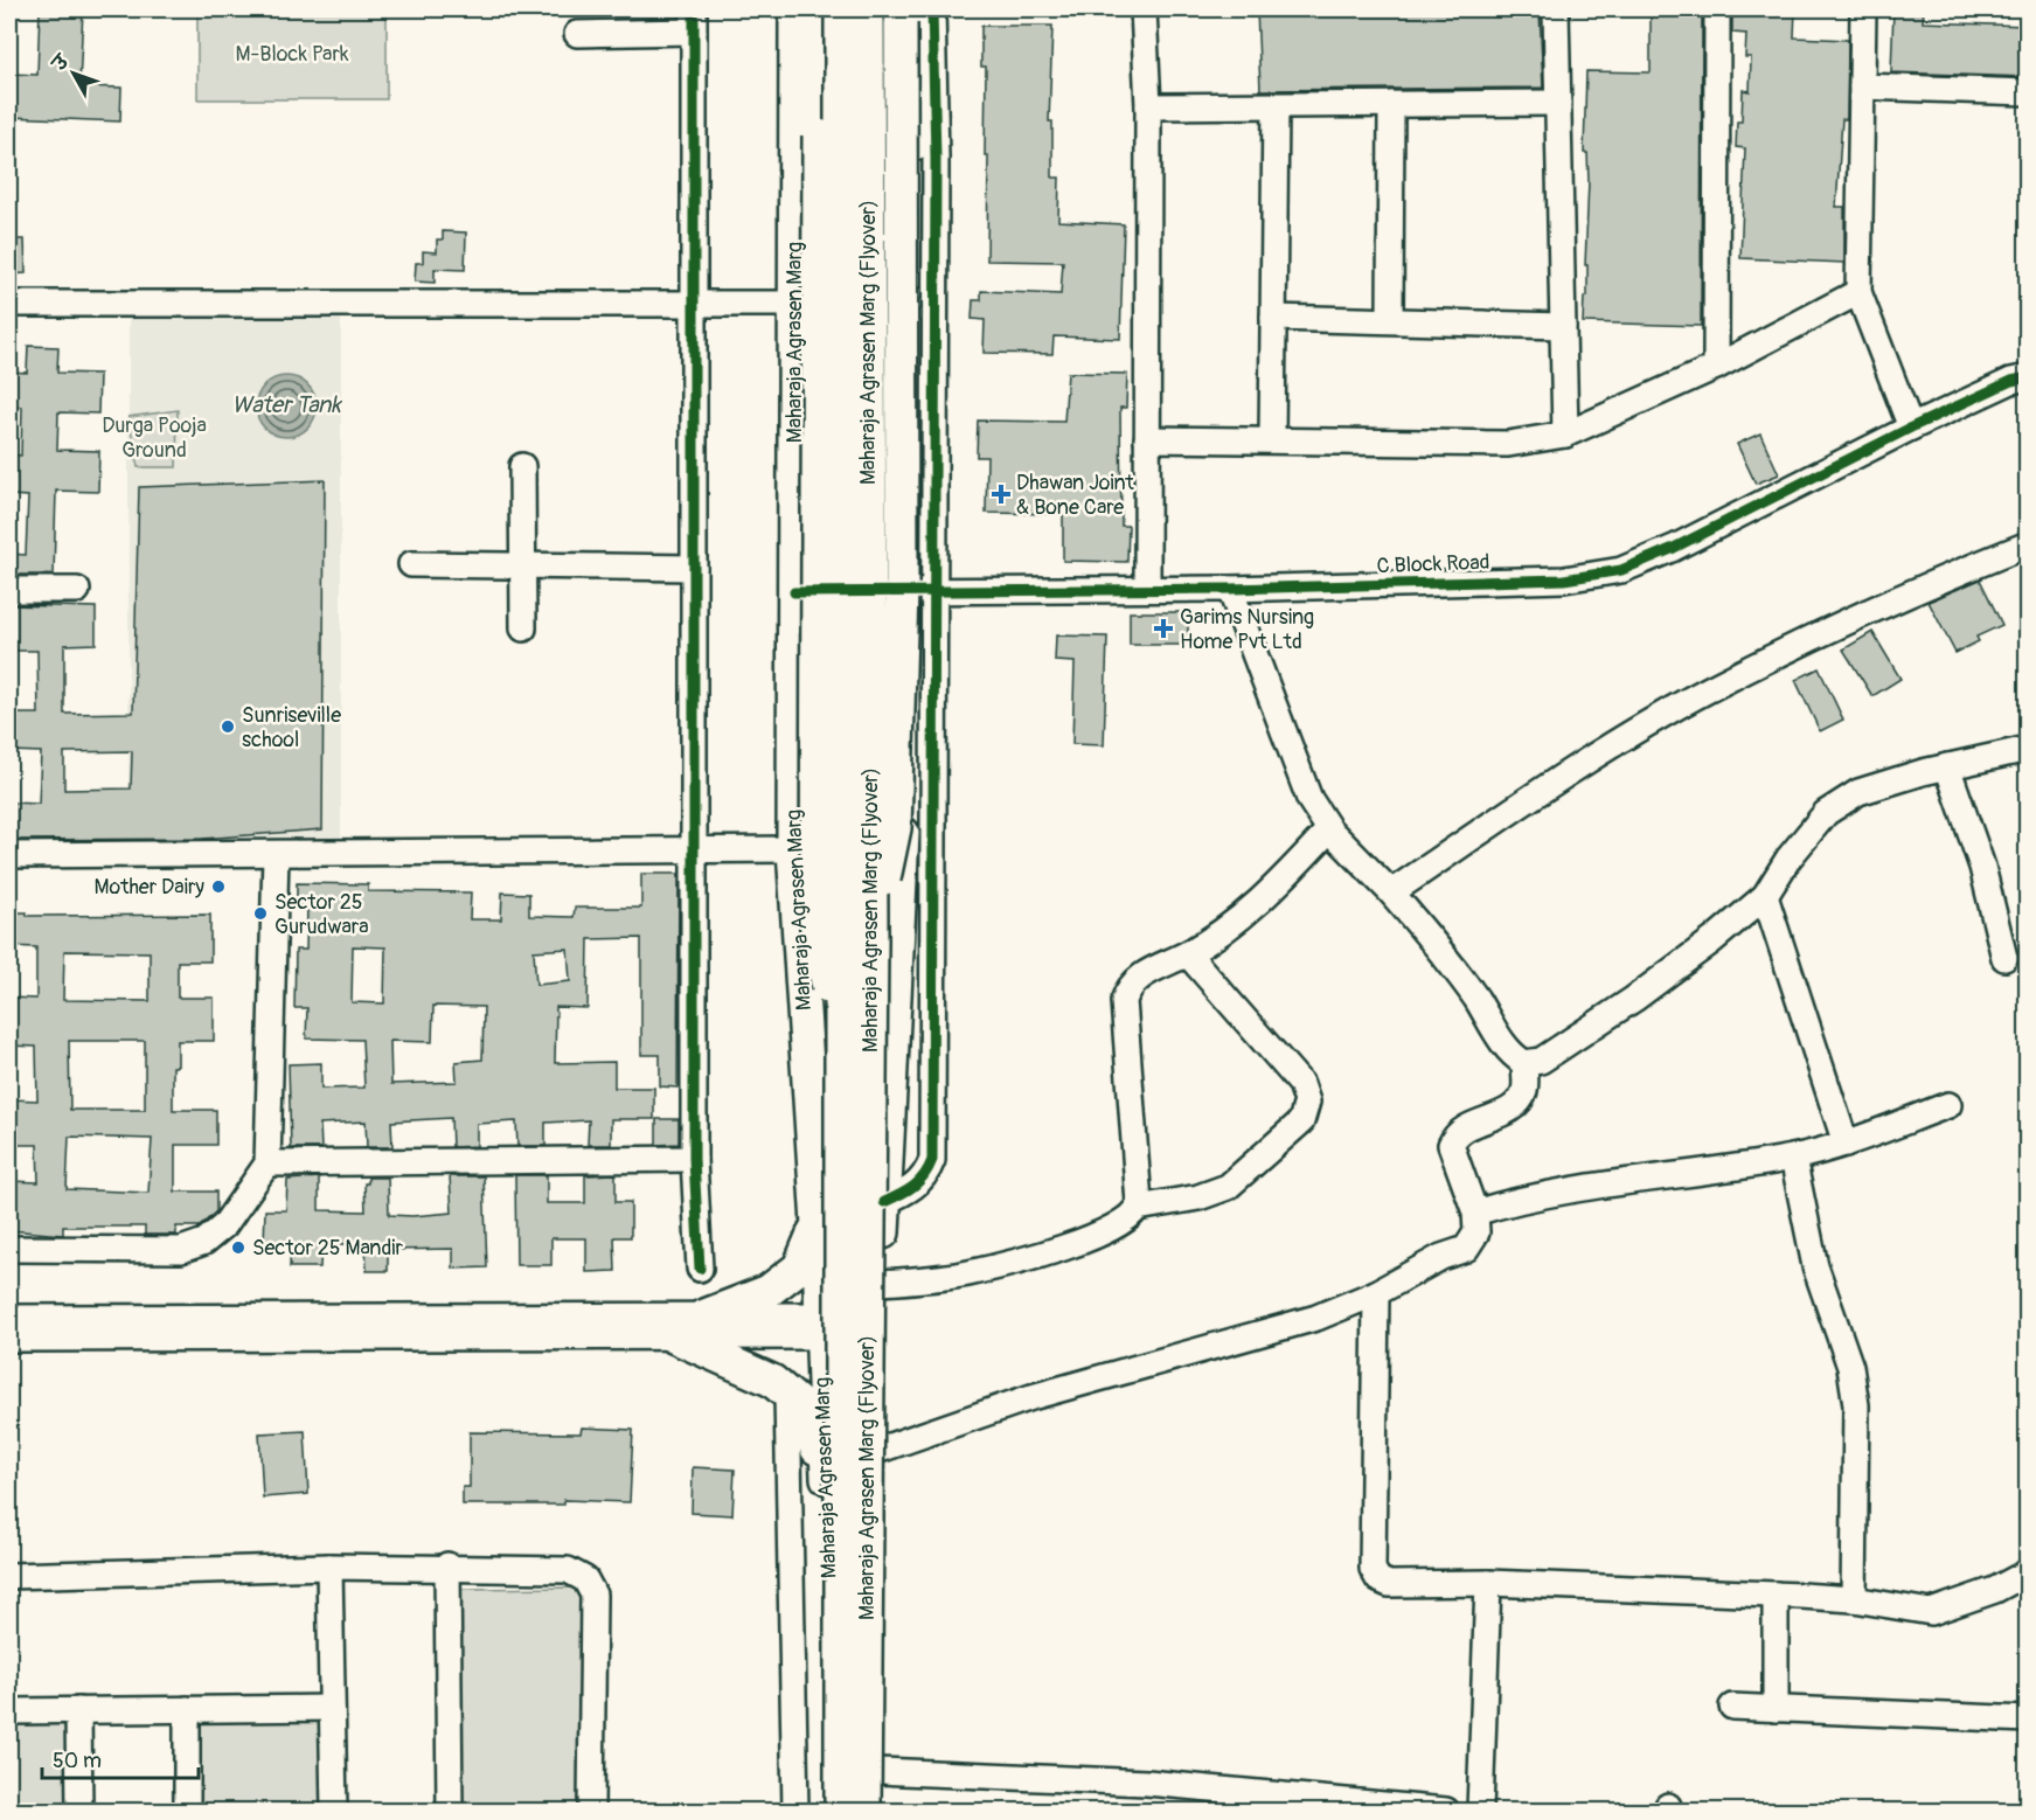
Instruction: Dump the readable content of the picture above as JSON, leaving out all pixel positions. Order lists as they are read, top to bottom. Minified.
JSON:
{"streets":{"main road":["Maharaja Agrasen Marg","Maharaja Agrasen Marg (Flyover)"],"street":["C Block Road"]},"crossings":[["Maharaja Agrasen Marg","C Block Road"]],"water":["Water Tank"],"parks":["M-Block Park","Durga Pooja Ground"],"places":{"health":["Dhawan Joint & Bone Care","Garims Nursing Home Pvt Ltd"],"other":["Sunriseville school","Mother Dairy","Sector 25 Gurudwara","Sector 25 Mandir"]},"scale_bar":"50 m","north":"top left"}
